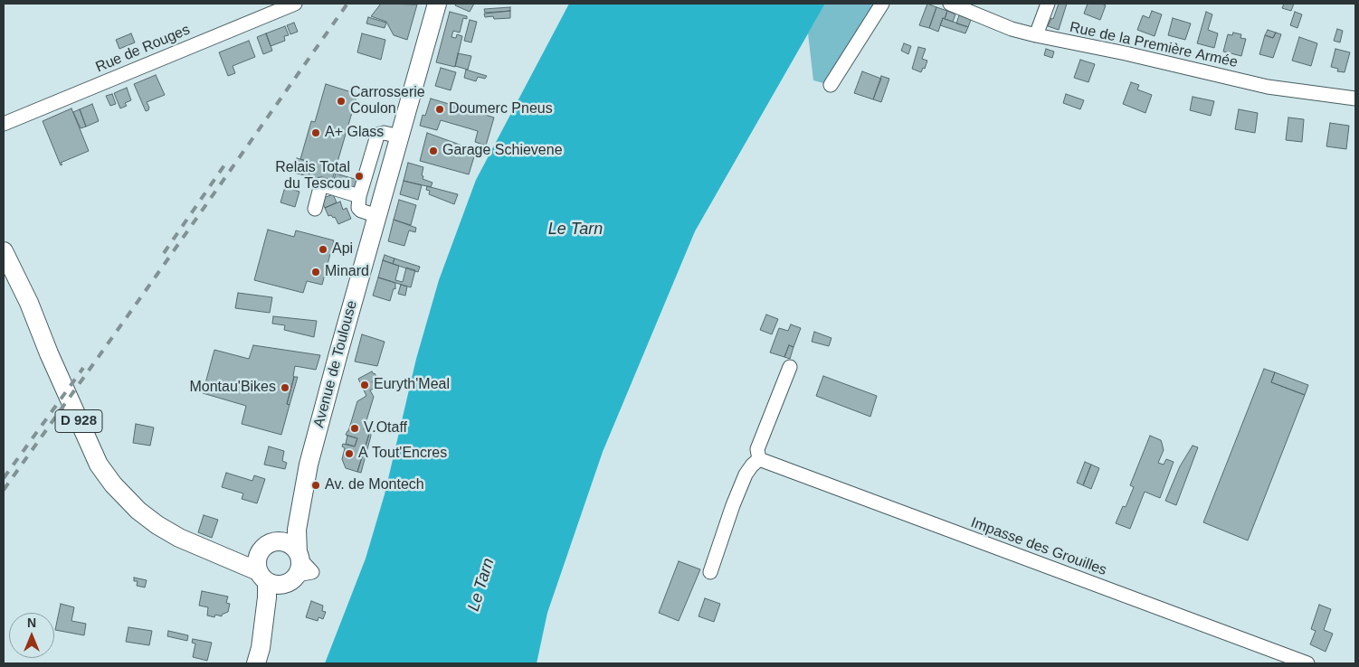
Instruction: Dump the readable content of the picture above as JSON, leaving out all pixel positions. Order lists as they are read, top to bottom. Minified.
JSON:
{"streets":{"main road":["Avenue de Toulouse","D 928"],"street":["Rue de la Première Armée","Rue de Rouges","Impasse des Grouilles"]},"water":["Le Tarn"],"places":["Carrosserie Coulon","Doumerc Pneus","A+ Glass","Garage Schievene","Relais Total du Tescou","Api","Minard","Euryth'Meal","Montau'Bikes","V.Otaff","A Tout'Encres","Av. de Montech"],"north":"top"}
